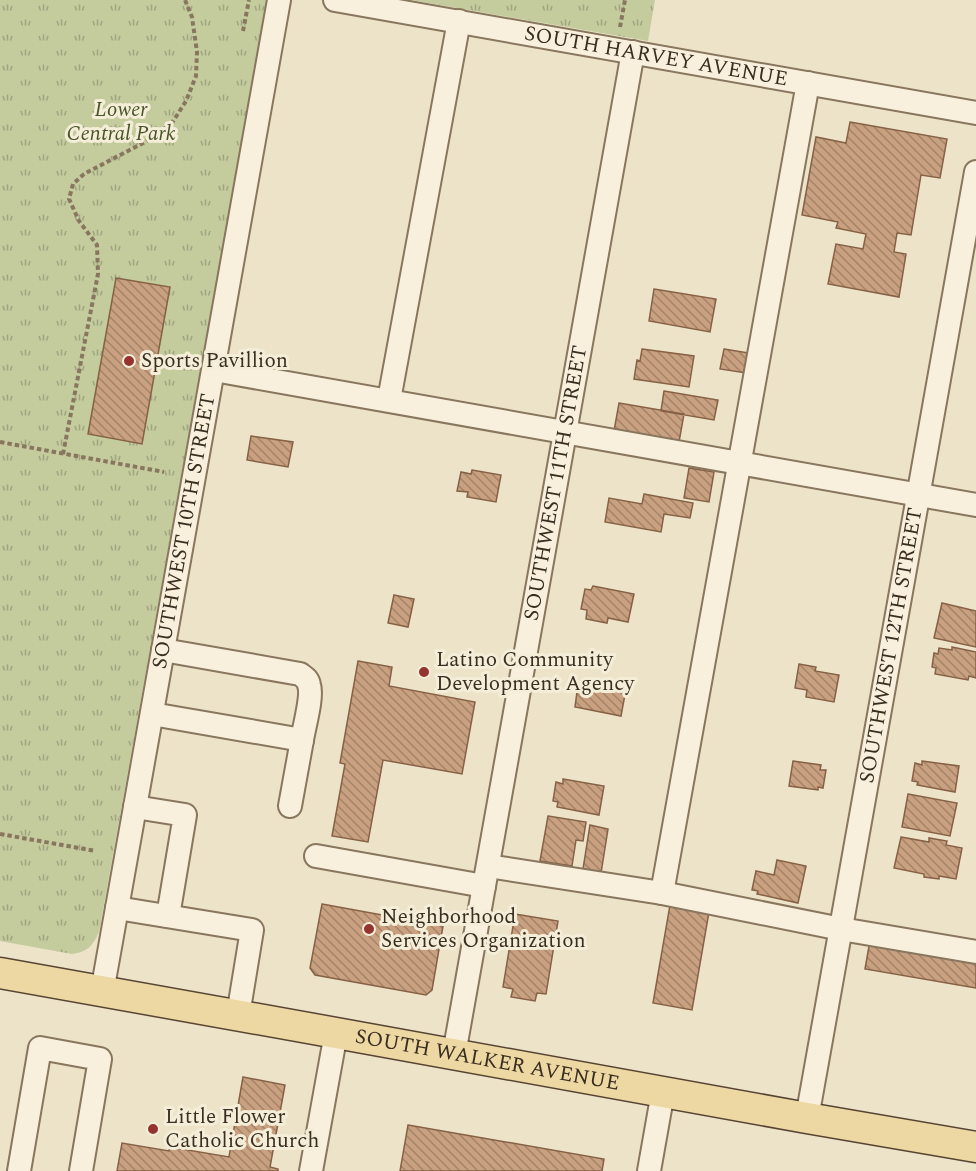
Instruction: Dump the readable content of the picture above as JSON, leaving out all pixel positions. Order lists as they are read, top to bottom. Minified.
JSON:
{"streets":{"main road":["SOUTH WALKER AVENUE"],"street":["SOUTH HARVEY AVENUE","SOUTHWEST 11TH STREET","SOUTHWEST 10TH STREET","SOUTHWEST 12TH STREET"]},"crossings":[["SOUTH HARVEY AVENUE","SOUTHWEST 11TH STREET"],["SOUTHWEST 11TH STREET","SOUTH WALKER AVENUE"],["SOUTHWEST 10TH STREET","SOUTH WALKER AVENUE"],["SOUTHWEST 12TH STREET","SOUTH WALKER AVENUE"]],"parks":["Lower Central Park"],"places":["Sports Pavillion","Latino Community Development Agency","Neighborhood Services Organization","Little Flower Catholic Church"]}
